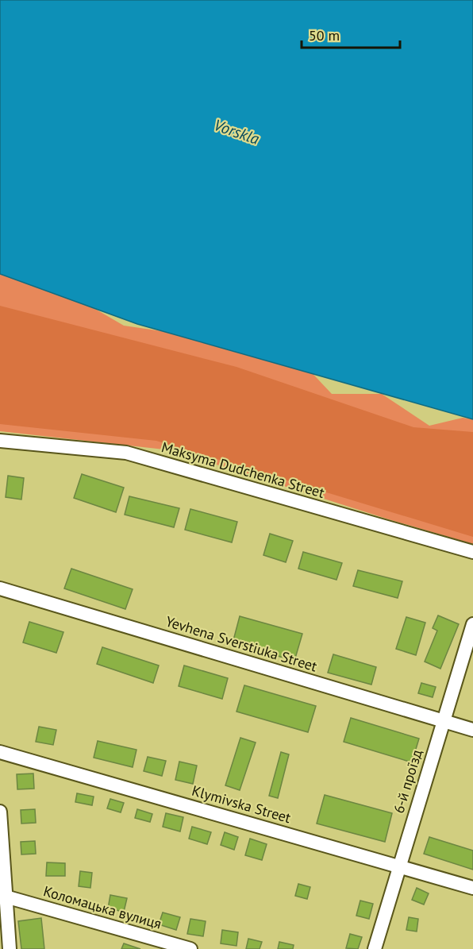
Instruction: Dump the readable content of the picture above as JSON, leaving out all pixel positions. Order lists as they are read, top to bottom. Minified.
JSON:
{"streets":{"street":["Maksyma Dudchenka Street","Yevhena Sverstiuka Street","6-й проїзд","Klymivska Street","Коломацька вулиця"]},"crossings":[["Yevhena Sverstiuka Street","6-й проїзд"],["6-й проїзд","Klymivska Street"]],"water":["Vorskla"],"scale_bar":"50 m"}
